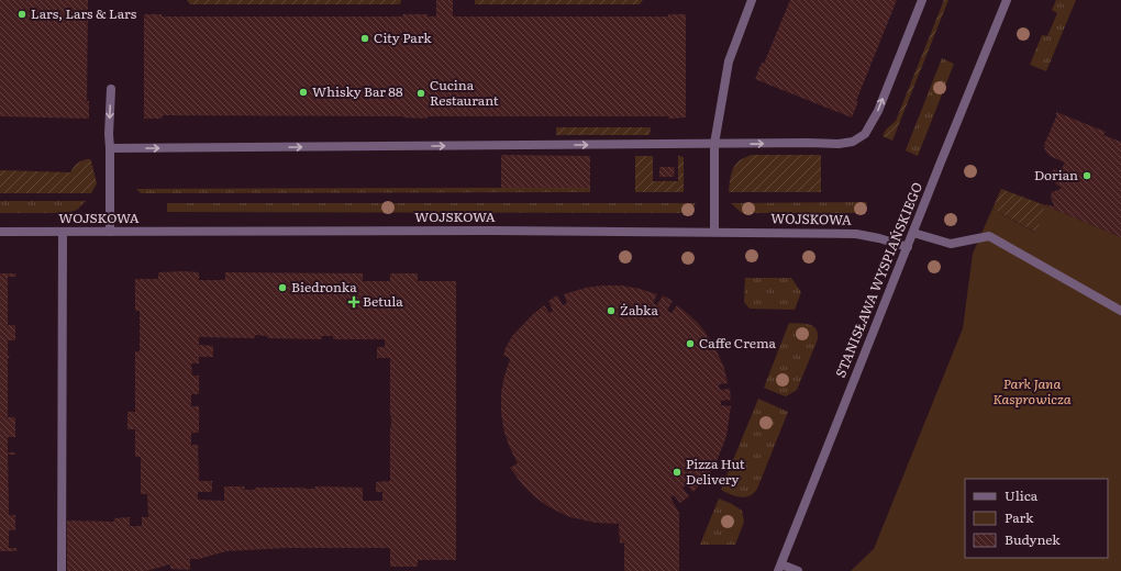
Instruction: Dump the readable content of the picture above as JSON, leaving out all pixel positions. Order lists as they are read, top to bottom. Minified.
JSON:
{"streets":{"street":["WOJSKOWA","STANISŁAWA WYSPIAŃSKIEGO"]},"crossings":[["WOJSKOWA","STANISŁAWA WYSPIAŃSKIEGO"]],"parks":["Park Jana Kasprowicza"],"places":{"other":["Lars, Lars & Lars","City Park","Whisky Bar 88","Cucina Restaurant","Dorian","Biedronka","Żabka","Caffe Crema","Pizza Hut Delivery"],"health":["Betula"]},"legend":["Ulica","Park","Budynek"]}
